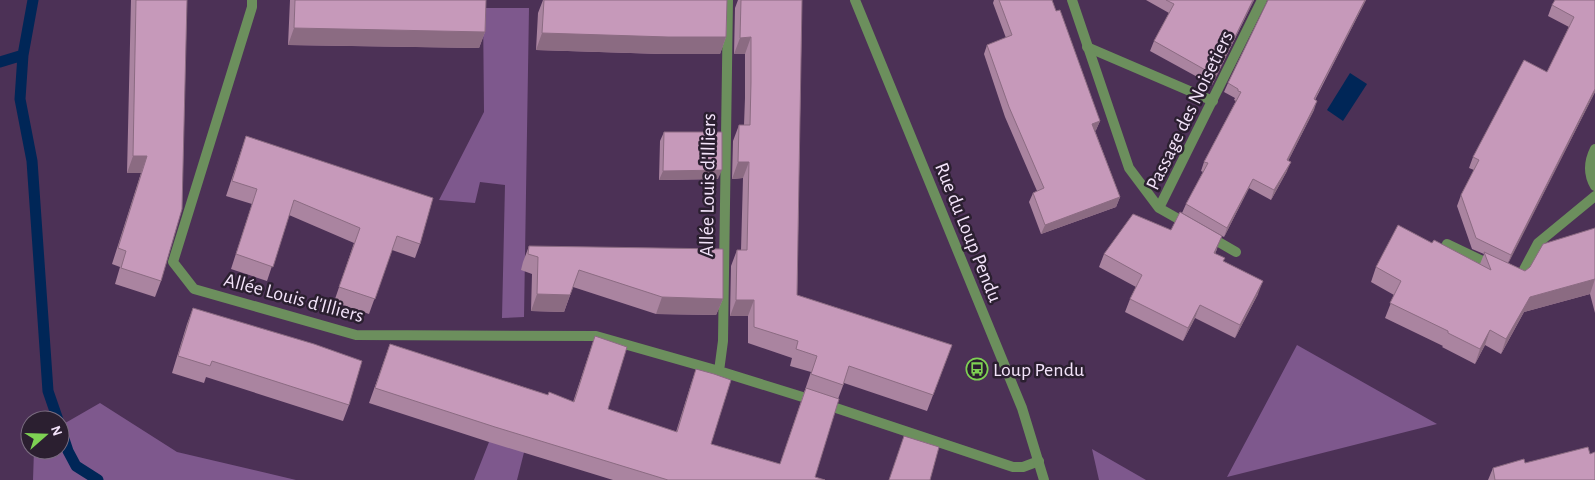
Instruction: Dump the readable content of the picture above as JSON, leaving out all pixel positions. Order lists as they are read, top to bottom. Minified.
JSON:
{"streets":{"street":["Passage des Noisetiers","Allée Louis d'Illiers","Rue du Loup Pendu"]},"crossings":[["Allée Louis d'Illiers","Rue du Loup Pendu"]],"places":{"bus stop":["Loup Pendu"]},"north":"right"}
